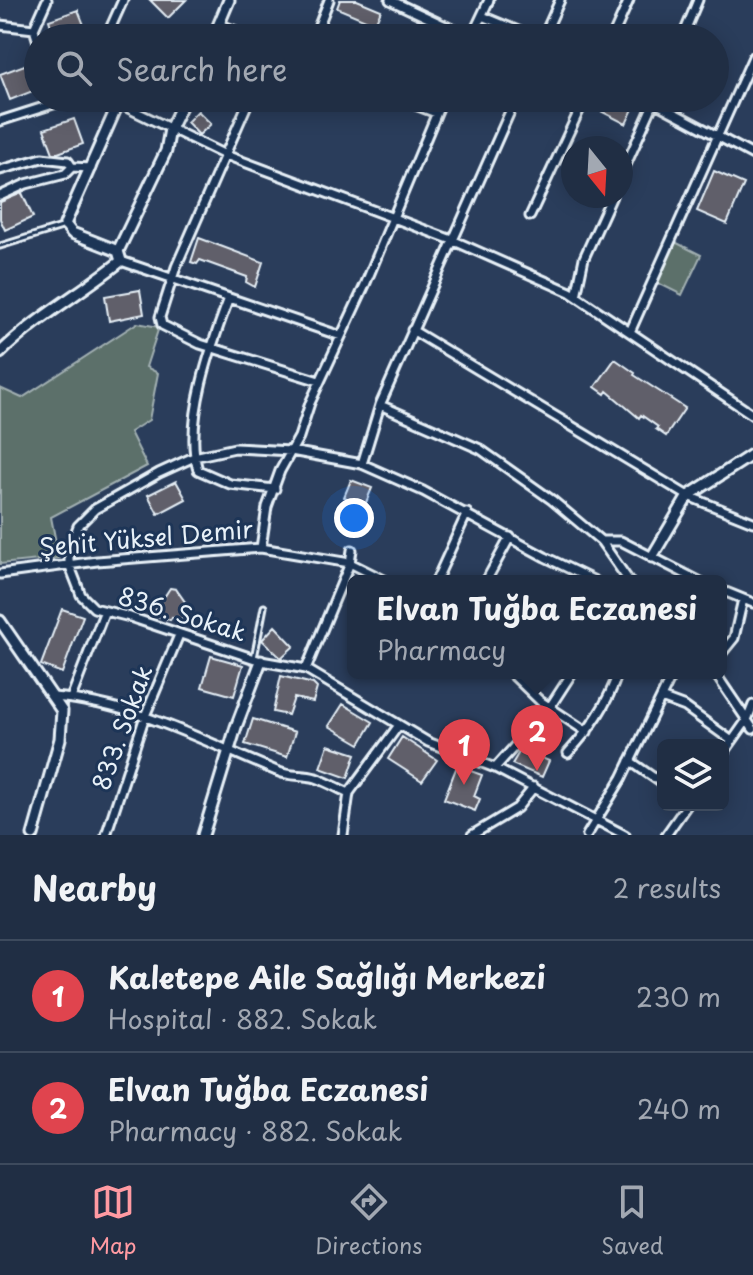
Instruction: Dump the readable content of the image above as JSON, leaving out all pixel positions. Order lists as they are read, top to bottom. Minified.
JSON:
{"streets":{"street":["Şehit Yüksel Demir","836. Sokak","833. Sokak"]},"crossings":[["Şehit Yüksel Demir","836. Sokak"],["836. Sokak","833. Sokak"]],"north":"bottom","page":{"search":"Search here","popup":["Elvan Tuğba Eczanesi","Pharmacy"],"pins":["2","1"],"heading":["Nearby","2 results"],"list":[{"mark":"1","name":"Kaletepe Aile Sağlığı Merkezi","note":"Hospital · 882. Sokak","value":"230 m"},{"mark":"2","name":"Elvan Tuğba Eczanesi","note":"Pharmacy · 882. Sokak","value":"240 m"}],"nav":["Map","Directions","Saved"]}}
